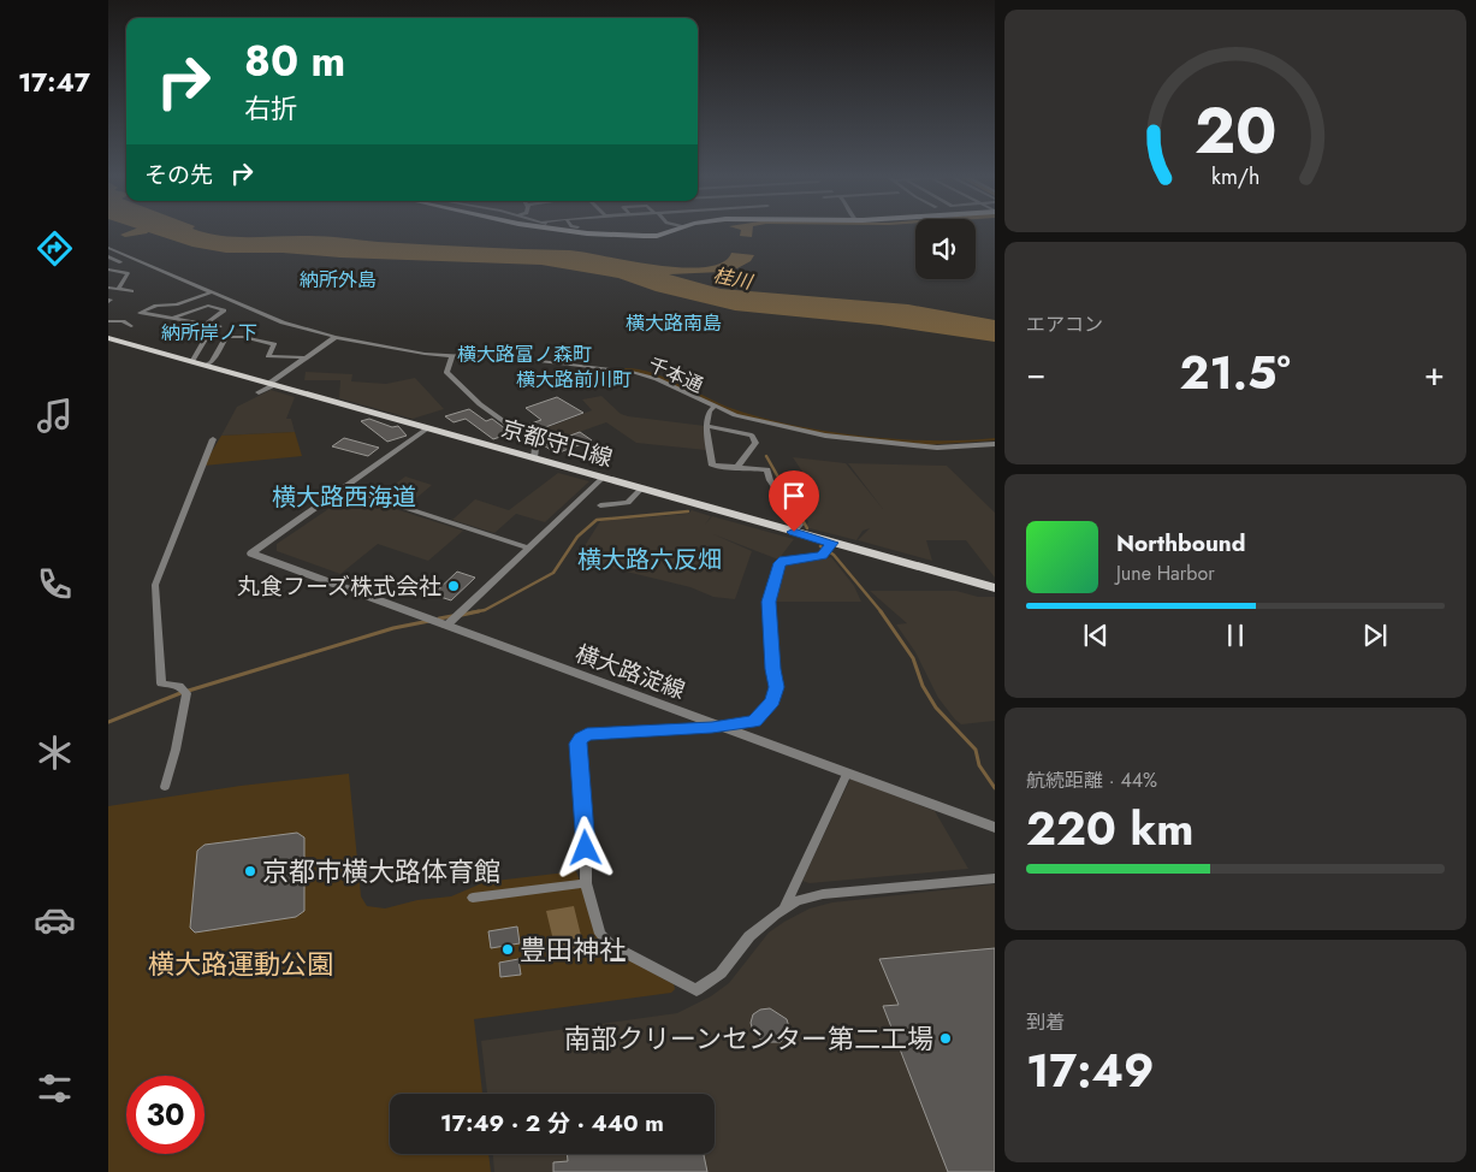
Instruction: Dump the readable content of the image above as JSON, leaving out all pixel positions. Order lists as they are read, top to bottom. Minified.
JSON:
{"streets":{"main road":["京都守口線"],"street":["千本通","横大路淀線"]},"districts":["納所外島","横大路南島","納所岸ノ下","横大路富ノ森町","横大路前川町","横大路西海道","横大路六反畑"],"water":["桂川"],"parks":["横大路運動公園"],"places":["丸食フーズ株式会社","京都市横大路体育館","豊田神社","南部クリーンセンター第二工場"],"page":{"tabs":"17:47","turn":["80 m","右折"],"then":"その先","tile":["エアコン",["航続距離 · 44%","220 km"],["到着","17:49"]],"heat":["−","21.5°","+"],"song":["Northbound","June Harbor"],"limit":"30","trip":"17:49 · 2 分 · 440 m","gauge":["20","km/h"]}}
